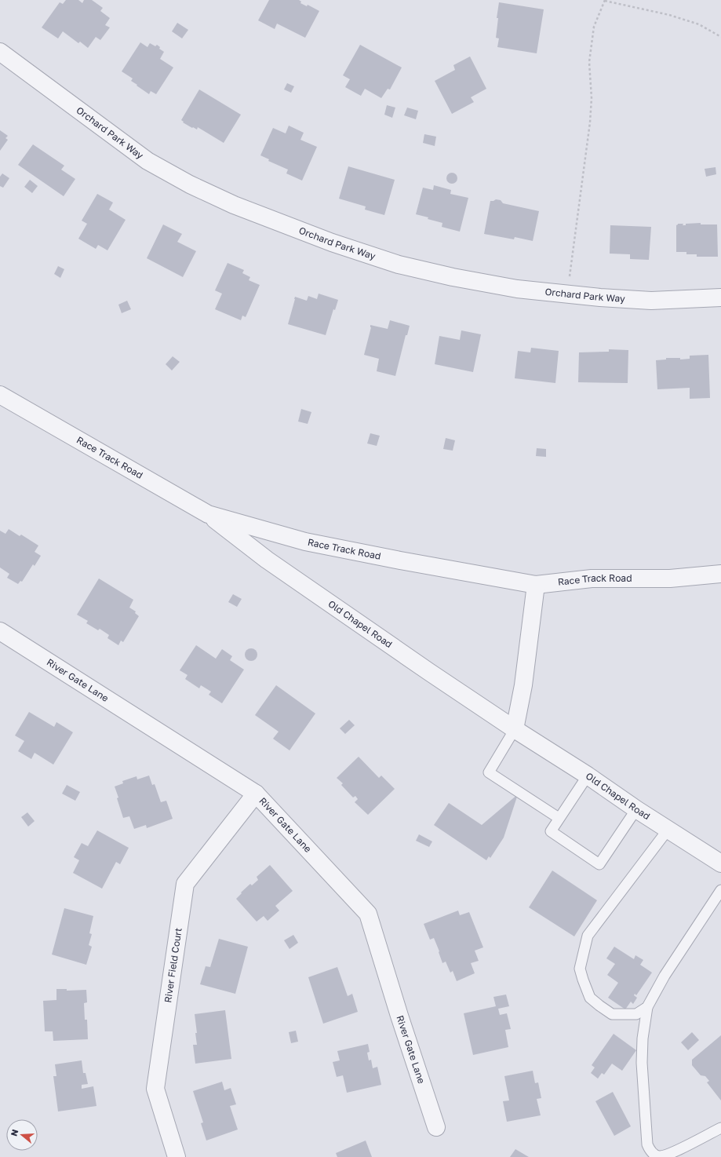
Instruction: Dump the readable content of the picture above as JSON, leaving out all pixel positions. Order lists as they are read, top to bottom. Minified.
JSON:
{"streets":{"street":["Orchard Park Way","Race Track Road","Old Chapel Road","River Gate Lane","River Field Court"]},"crossings":[["Race Track Road","Old Chapel Road"],["River Gate Lane","River Field Court"]],"north":"left"}
